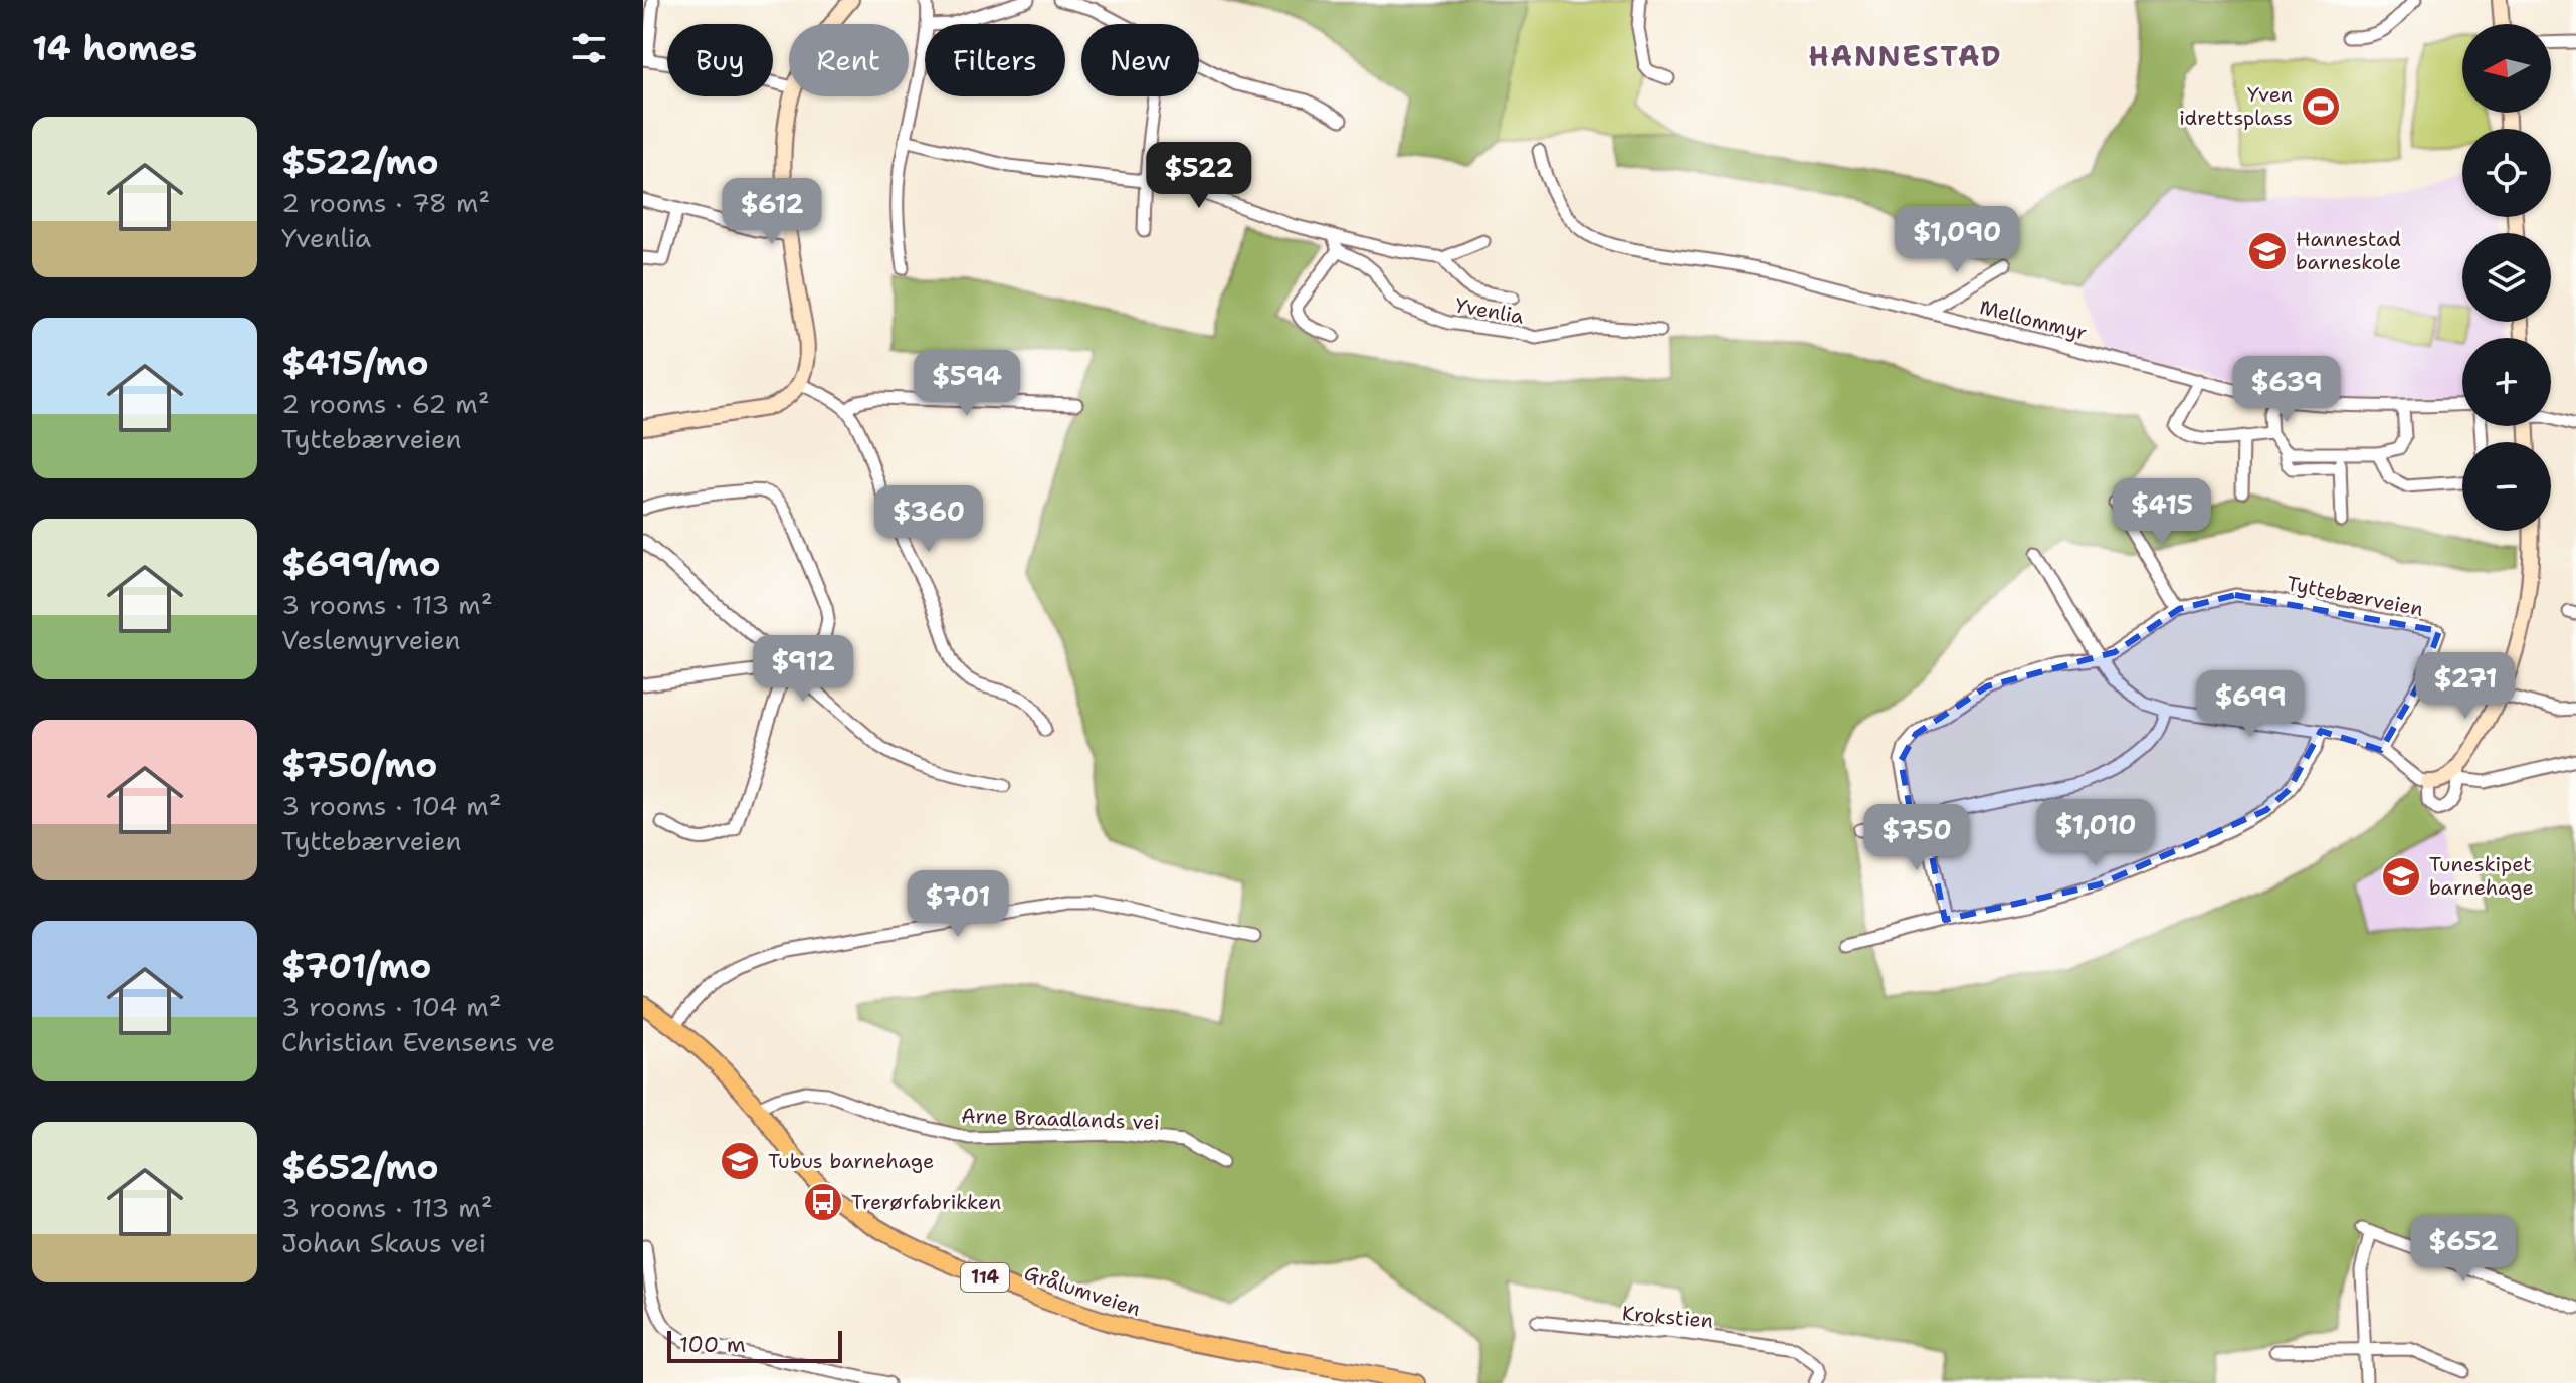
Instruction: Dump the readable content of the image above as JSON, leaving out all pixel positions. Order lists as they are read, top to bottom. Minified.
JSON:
{"streets":{"main road":["114","Grålumveien"],"street":["Yvenlia","Mellommyr","Tyttebærveien","Arne Braadlands vei","Krokstien"]},"crossings":[["Arne Braadlands vei","Grålumveien"]],"districts":["HANNESTAD"],"places":{"sports":["Yven idrettsplass"],"school or university":["Hannestad barneskole","Tuneskipet barnehage","Tubus barnehage"],"bus stop":["Trerørfabrikken"]},"scale_bar":"100 m","north":"left","page":{"heading":"14 homes","map_buttons":["+","−"],"chip":["Buy","Rent","Filters","New"],"list":[{"name":"$522/mo","note":"2 rooms · 78 m² · Yvenlia"},{"name":"$415/mo","note":"2 rooms · 62 m² · Tyttebærveien"},{"name":"$699/mo","note":"3 rooms · 113 m² · Veslemyrveien"},{"name":"$750/mo","note":"3 rooms · 104 m² · Tyttebærveien"},{"name":"$701/mo","note":"3 rooms · 104 m² · Christian Evensens ve"},{"name":"$652/mo","note":"3 rooms · 113 m² · Johan Skaus vei"}],"price":["$522","$612","$1,090","$594","$639","$415","$360","$912","$271","$699","$1,010","$750","$701","$652"],"scale":"100 m"}}
